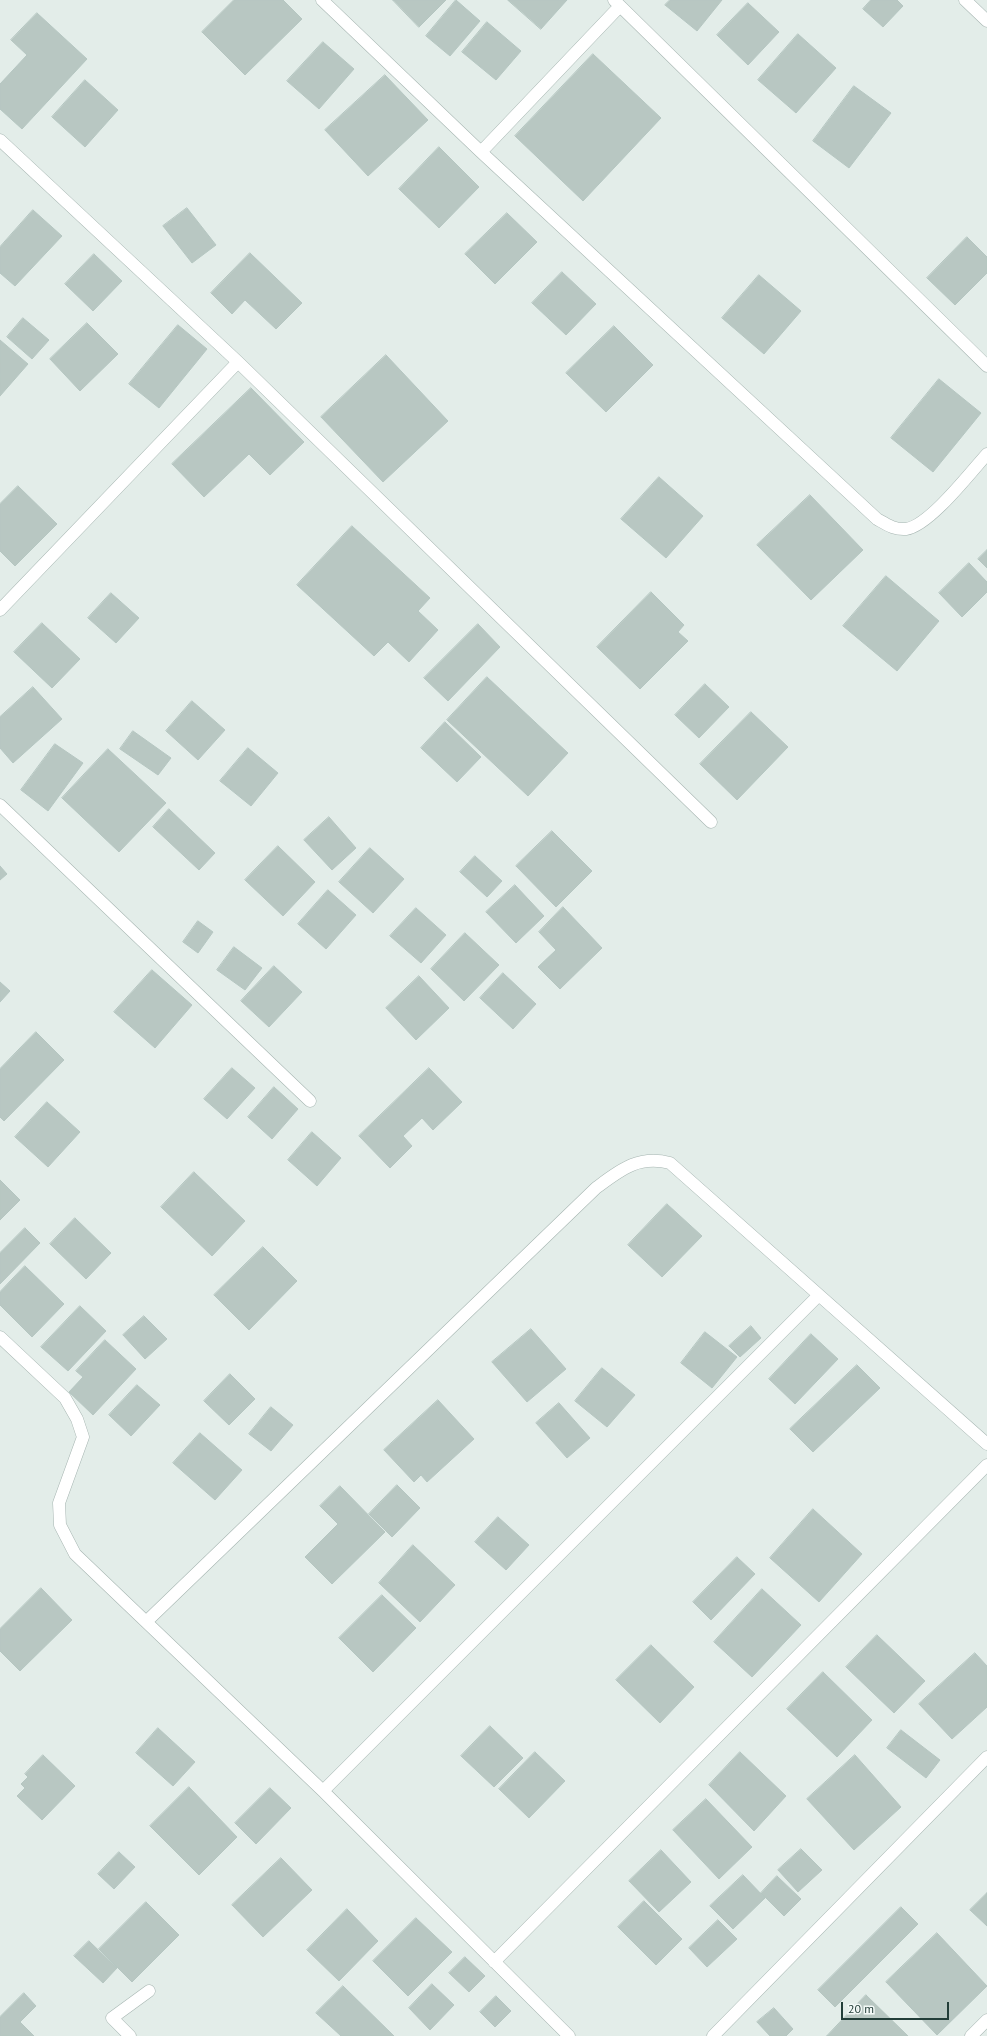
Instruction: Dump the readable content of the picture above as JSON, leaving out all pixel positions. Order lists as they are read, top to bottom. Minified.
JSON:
{"scale_bar":"20 m"}
